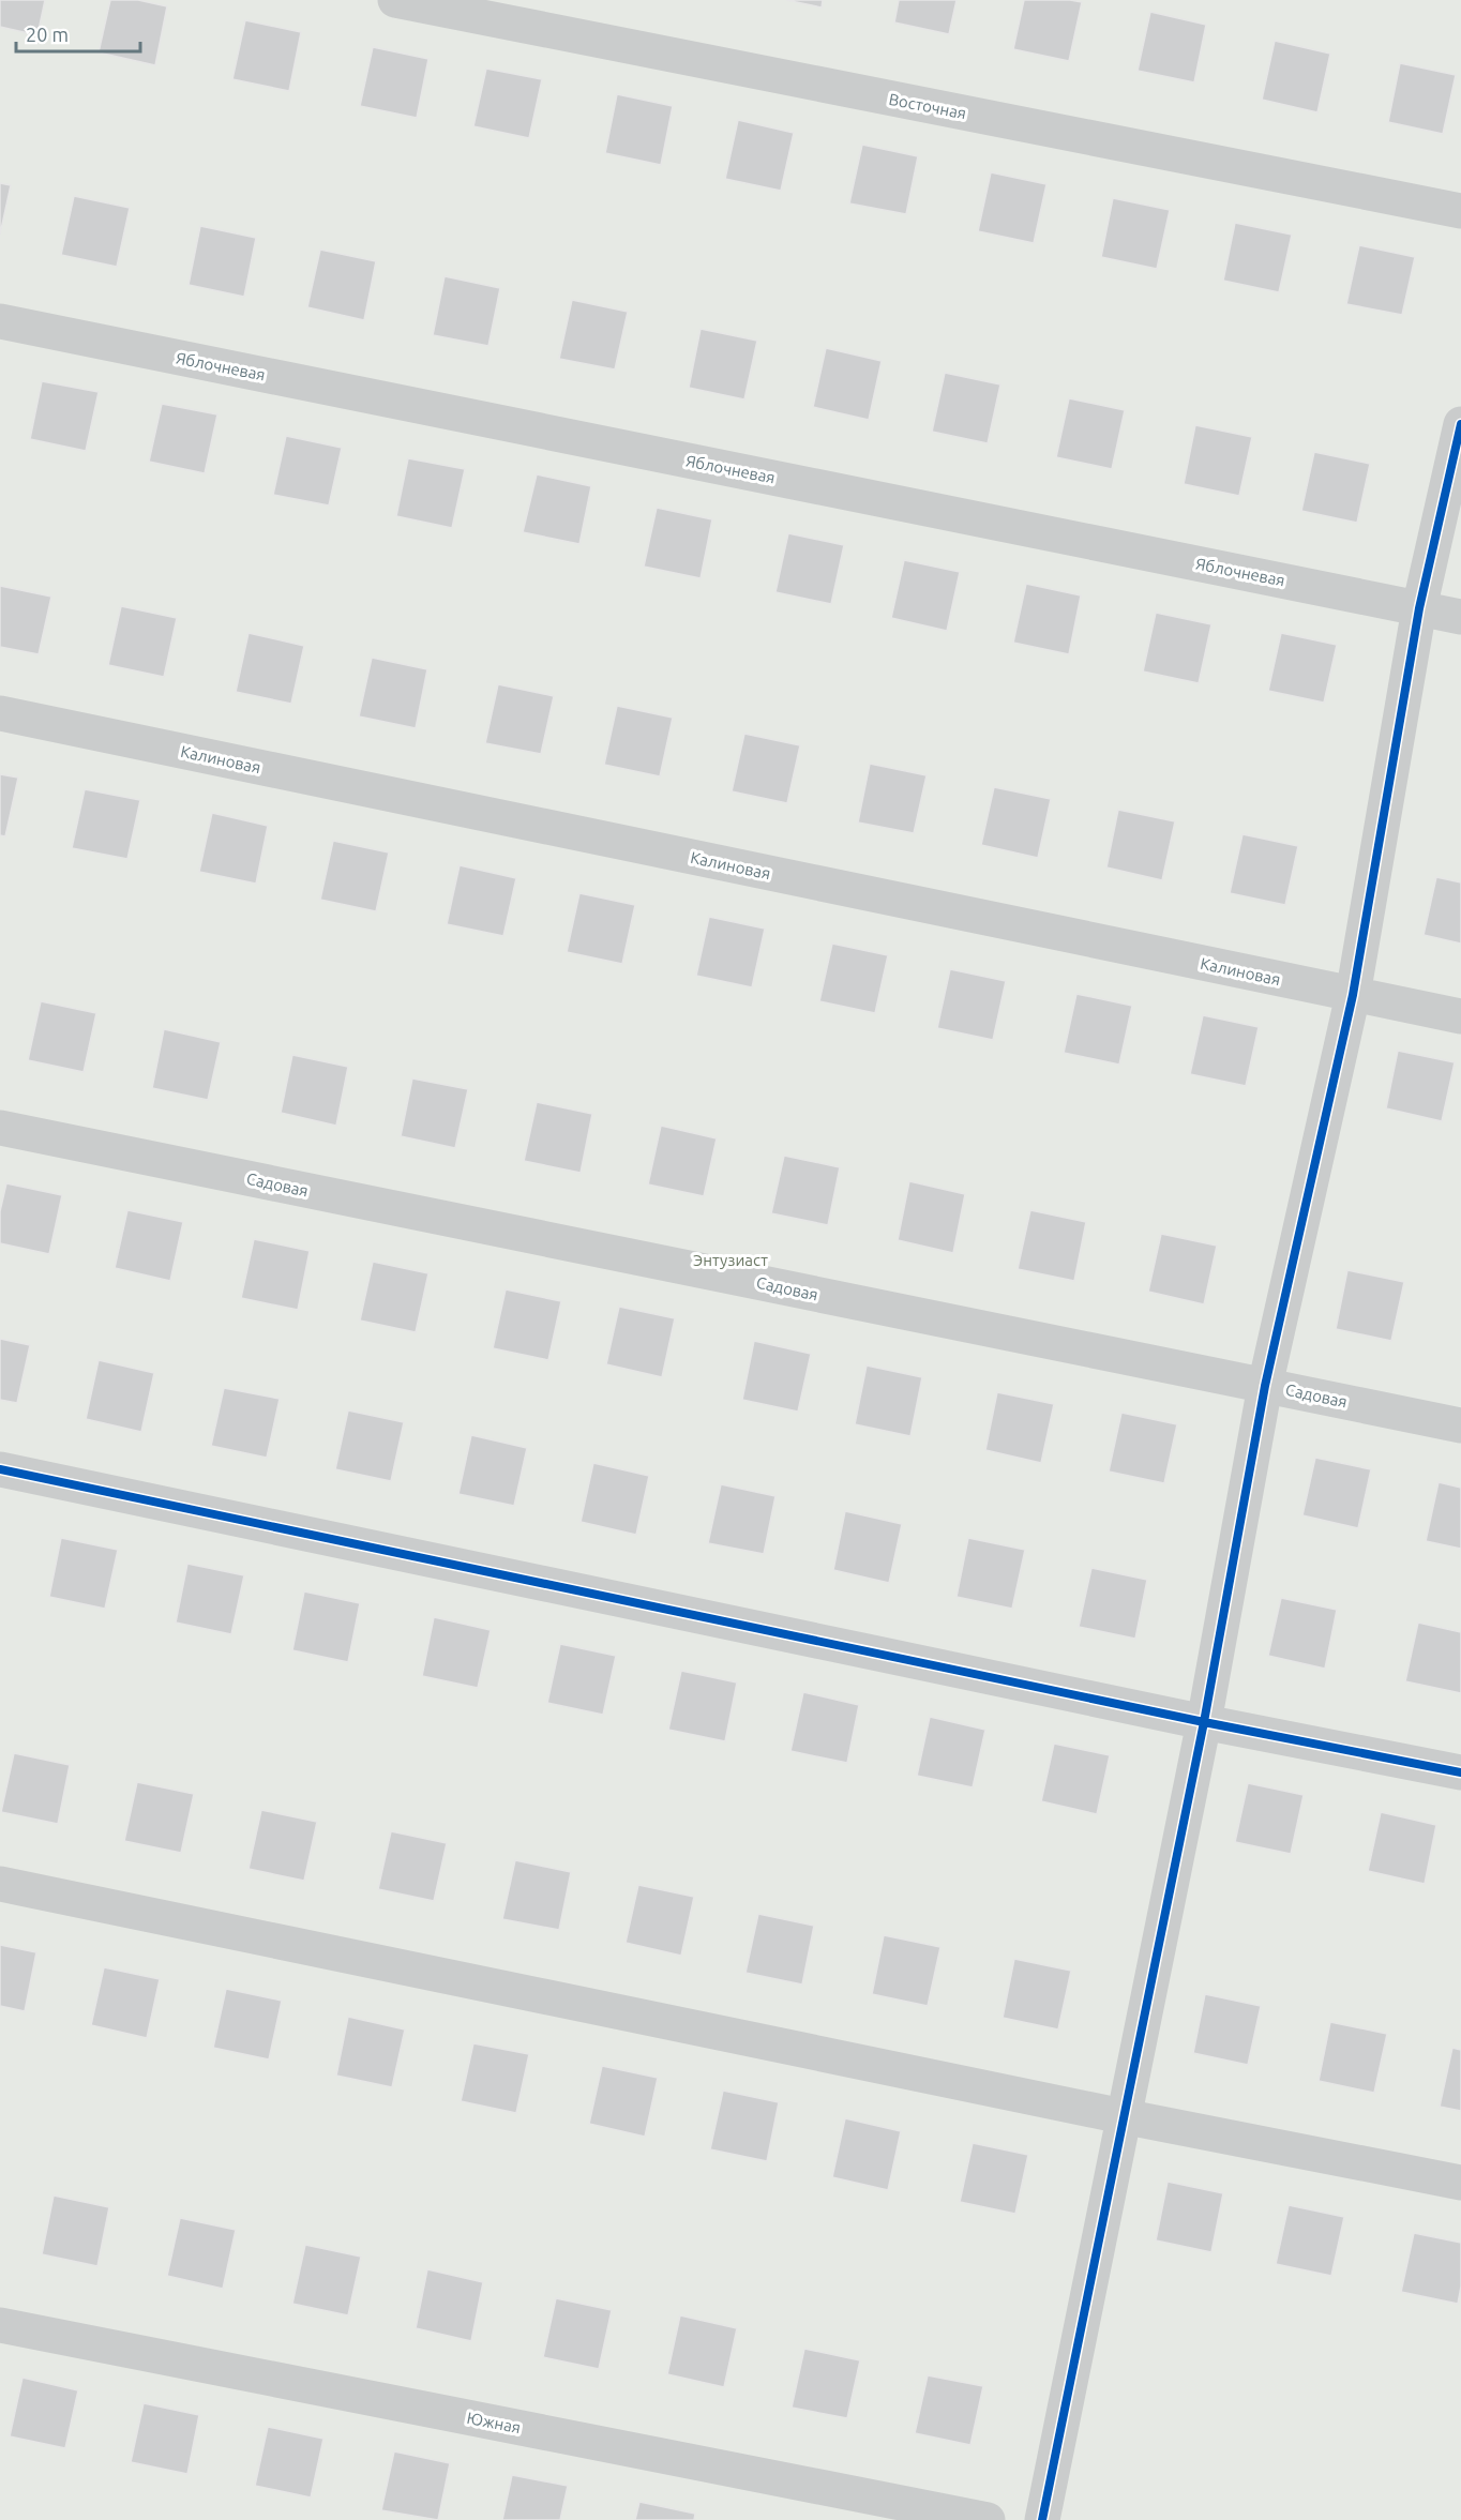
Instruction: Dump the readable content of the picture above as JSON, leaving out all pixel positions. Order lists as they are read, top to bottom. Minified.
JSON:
{"streets":{"street":["Восточная","Яблочневая","Калиновая","Садовая","Южная"]},"parks":["Энтузиаст"],"scale_bar":"20 m"}
